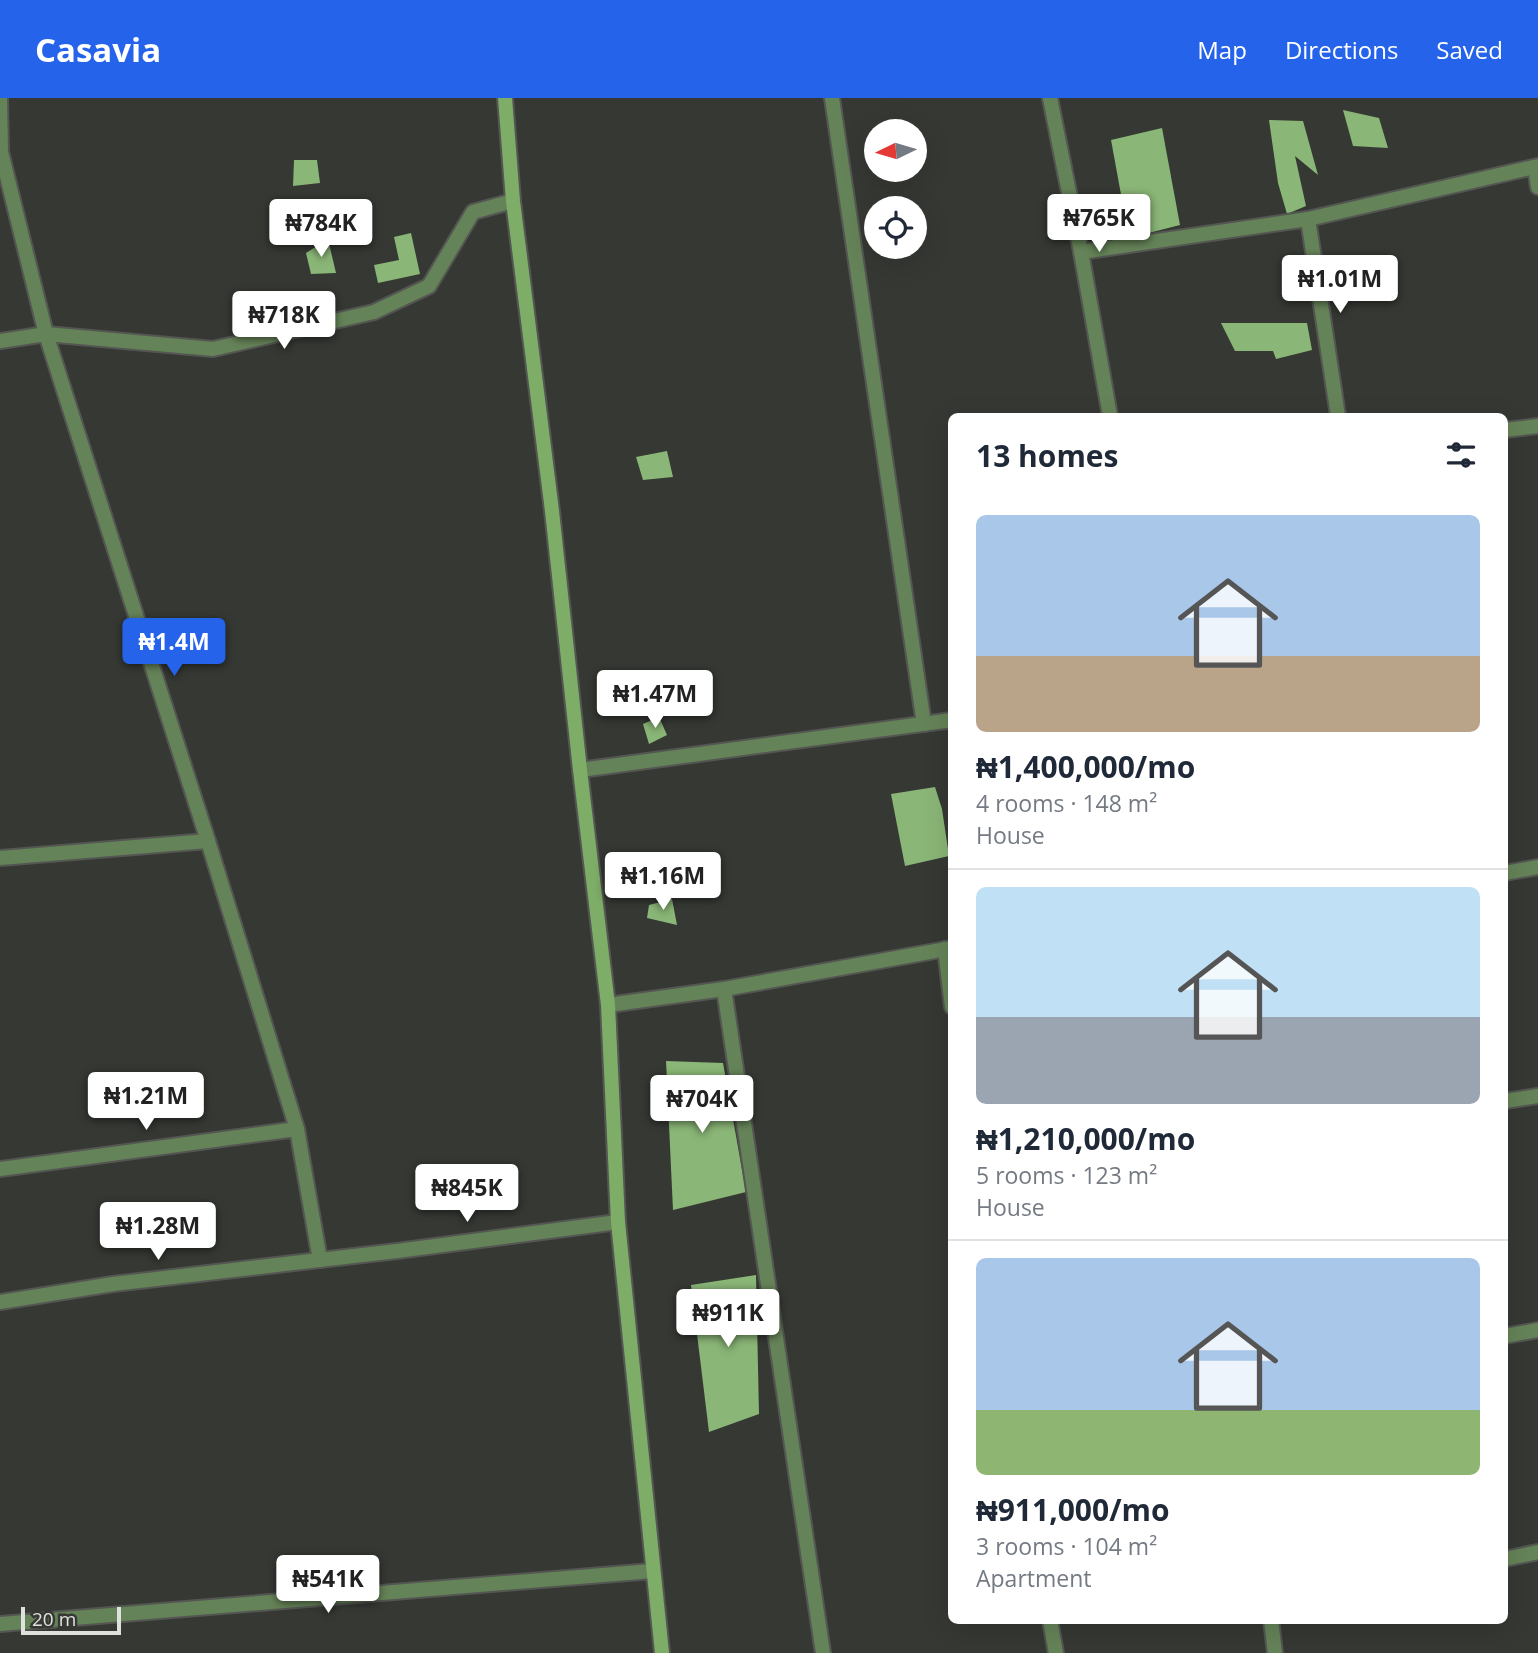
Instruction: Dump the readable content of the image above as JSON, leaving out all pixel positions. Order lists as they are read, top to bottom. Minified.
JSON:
{"scale_bar":"20 m","north":"left","page":{"header":"Casavia","nav":["Map","Directions","Saved"],"price":["₦765K","₦784K","₦1.01M","₦718K","₦1.4M","₦1.47M","₦1.16M","₦1.21M","₦704K","₦845K","₦1.28M","₦911K","₦541K"],"heading":"13 homes","list":[{"name":"₦1,400,000/mo","note":"4 rooms · 148 m² · House"},{"name":"₦1,210,000/mo","note":"5 rooms · 123 m² · House"},{"name":"₦911,000/mo","note":"3 rooms · 104 m² · Apartment"}],"scale":"20 m"}}
